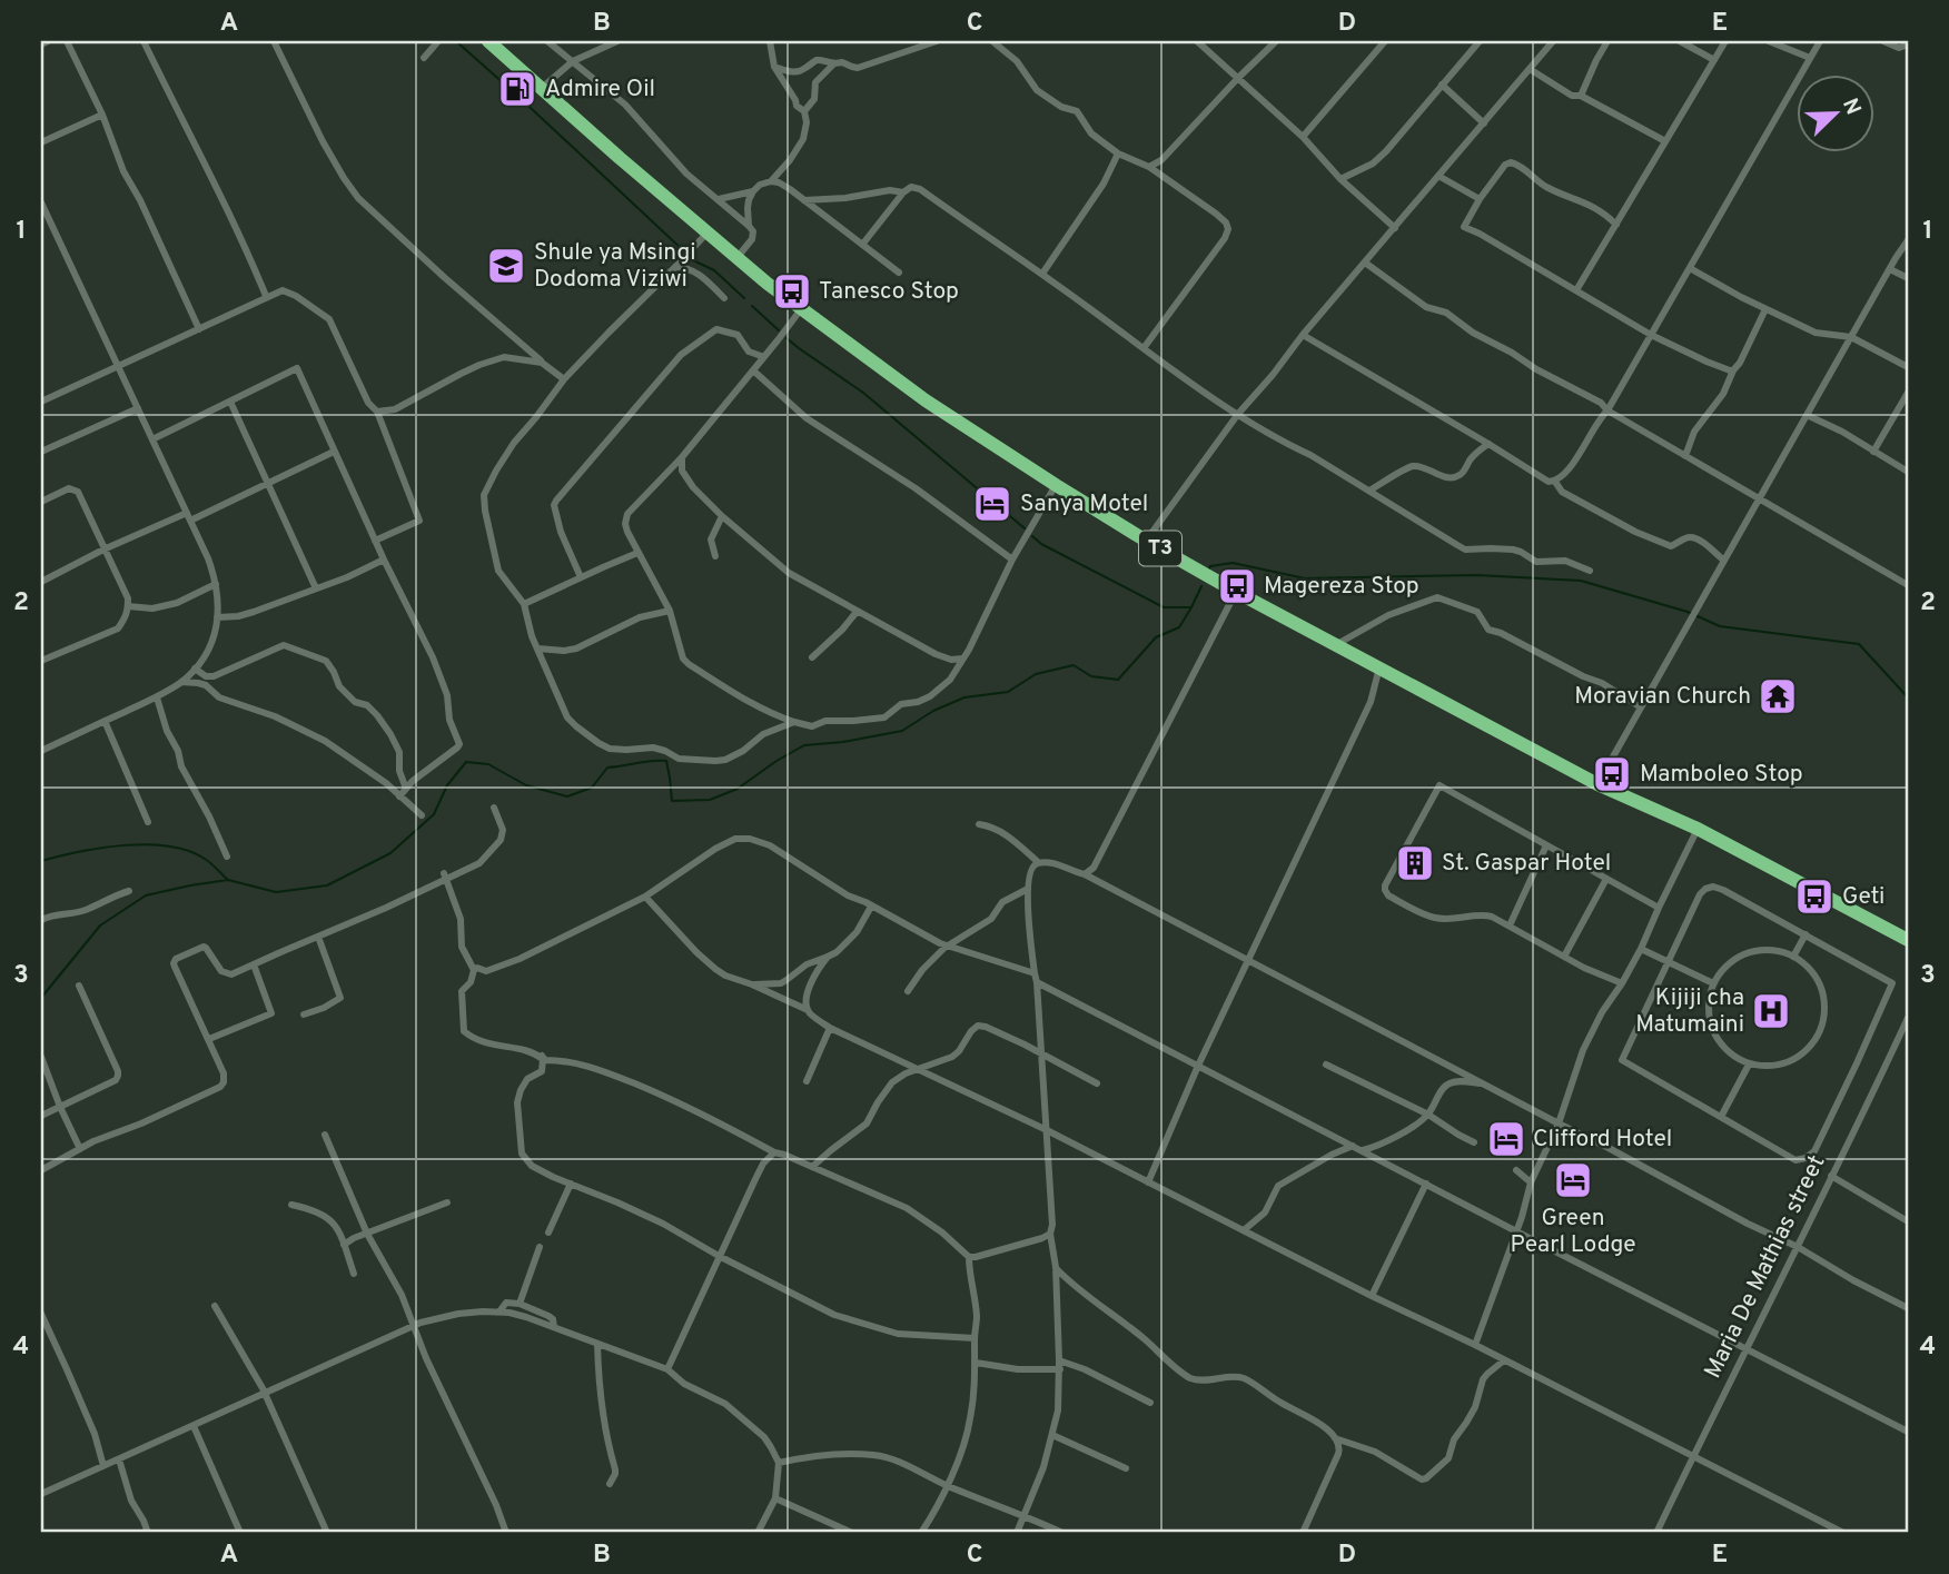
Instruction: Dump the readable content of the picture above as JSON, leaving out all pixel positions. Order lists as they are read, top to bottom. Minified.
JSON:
{"streets":{"highway":["T3"],"street":["Maria De Mathias street"]},"places":{"fuel station":["Admire Oil"],"school or university":["Shule ya Msingi Dodoma Viziwi"],"bus stop":["Tanesco Stop","Magereza Stop","Mamboleo Stop","Geti"],"hotel":["Sanya Motel","Clifford Hotel","Green Pearl Lodge"],"temple":["Moravian Church"],"building":["St. Gaspar Hotel"],"hospital":["Kijiji cha Matumaini"]},"north":"top right","grid":{"columns":["A","B","C","D","E"],"rows":["1","2","3","4"]}}
